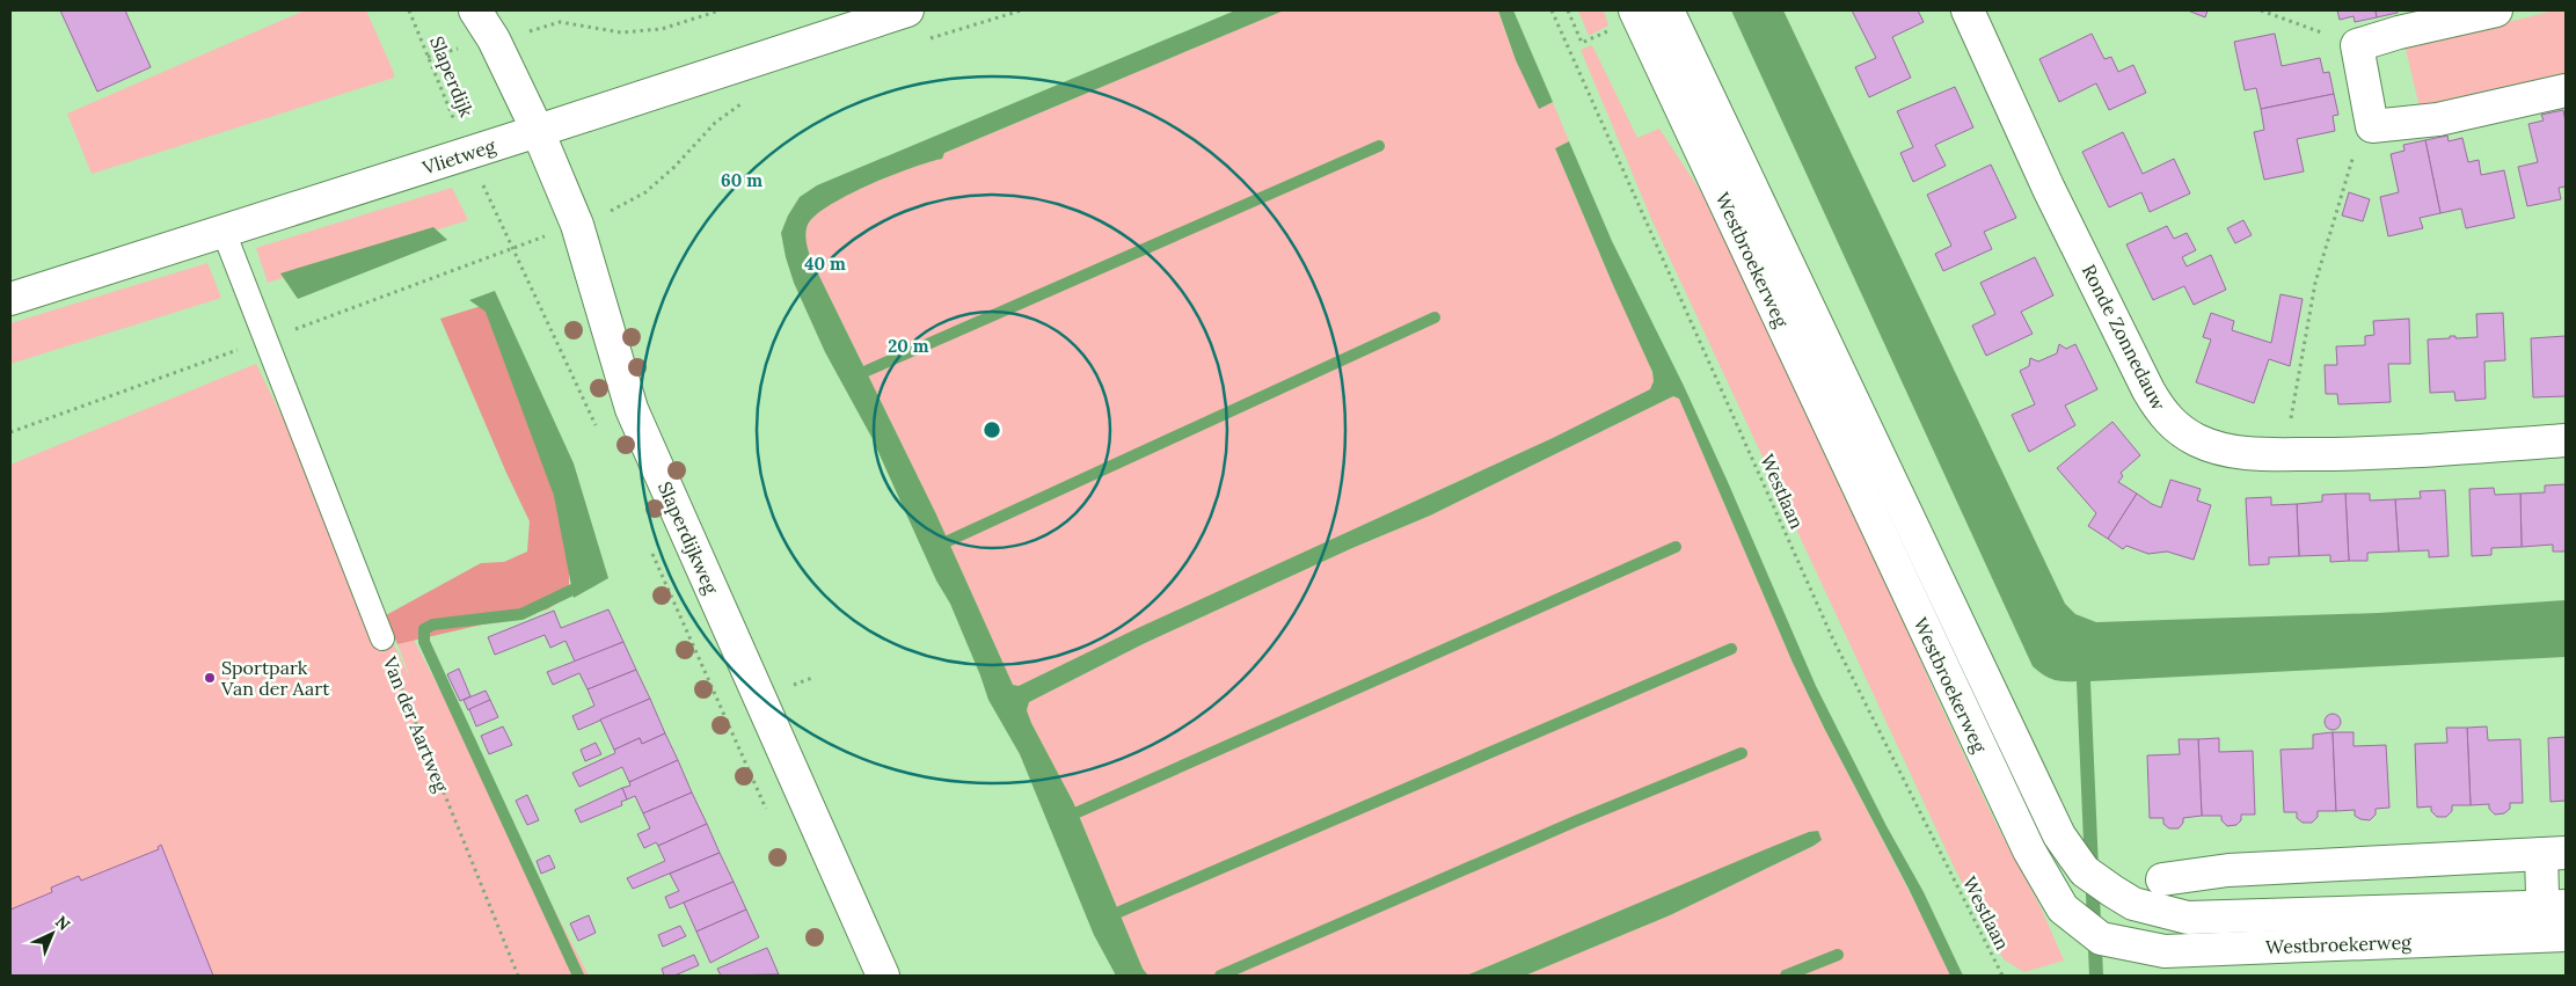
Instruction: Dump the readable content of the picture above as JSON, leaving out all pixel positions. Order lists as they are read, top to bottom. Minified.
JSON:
{"streets":{"main road":["Vlietweg","Westbroekerweg","Ronde Zonnedauw","Slaperdijkweg"],"lane":["Van der Aartweg"],"path":["Slaperdijk","Westlaan"]},"crossings":[["Slaperdijk","Vlietweg"],["Vlietweg","Slaperdijkweg"],["Vlietweg","Van der Aartweg"]],"places":["Sportpark Van der Aart"],"north":"top right","rings":["60 m","40 m","20 m"]}
